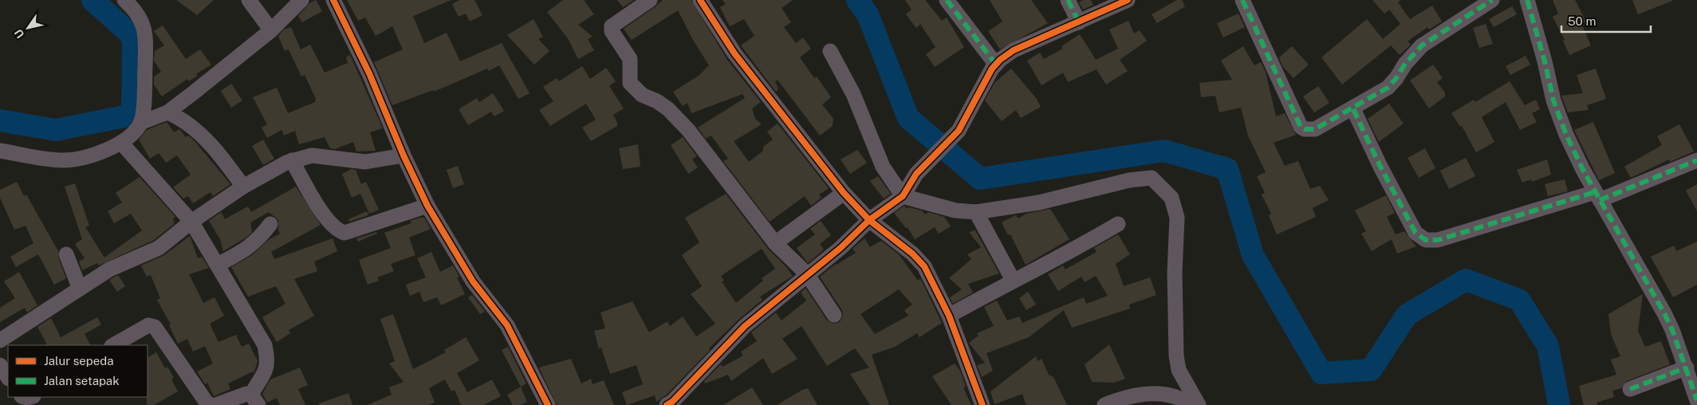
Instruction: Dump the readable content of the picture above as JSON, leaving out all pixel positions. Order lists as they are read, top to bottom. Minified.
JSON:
{"legend":["Jalur sepeda","Jalan setapak"],"scale_bar":"50 m","north":"bottom left"}
